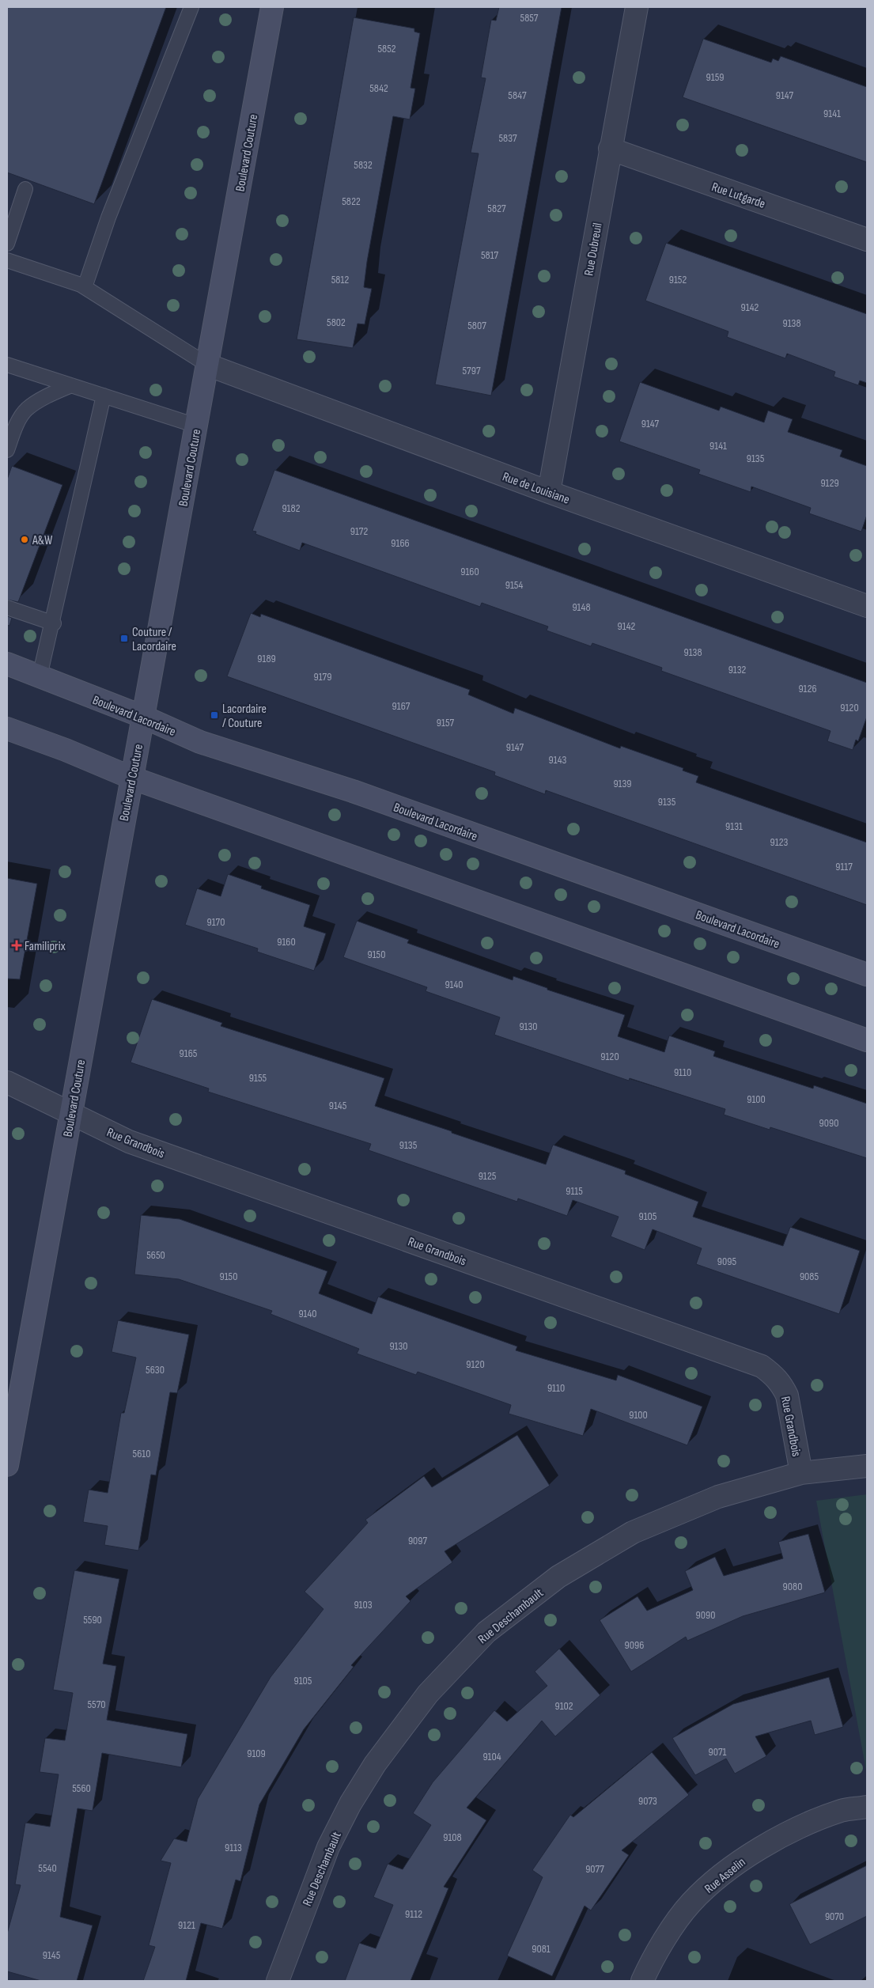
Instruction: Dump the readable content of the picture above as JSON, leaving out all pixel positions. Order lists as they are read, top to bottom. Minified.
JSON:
{"streets":{"main road":["Boulevard Couture","Boulevard Lacordaire"],"street":["Rue Lutgarde","Rue Dubreuil","Rue de Louisiane","Rue Grandbois","Rue Deschambault","Rue Asselin"]},"crossings":[["Boulevard Couture","Rue de Louisiane"],["Boulevard Couture","Boulevard Lacordaire"],["Boulevard Couture","Rue Grandbois"],["Rue Lutgarde","Rue Dubreuil"],["Rue Dubreuil","Rue de Louisiane"],["Rue Grandbois","Rue Deschambault"]],"places":{"other":["A&W"],"transit":["Couture / Lacordaire","Lacordaire / Couture"],"health":["Familiprix"]},"house_numbers":["5857","5852","9159","5842","5847","9147","9141","5837","5832","5822","5827","5817","5812","9152","9142","5802","9138","5807","5797","9147","9141","9135","9129","9182","9172","9166","9160","9154","9148","9142","9138","9189","9132","9179","9126","9167","9120","9157","9147","9143","9139","9135","9131","9123","9117","9170","9160","9150","9140","9130","9165","9120","9110","9155","9100","9145","9090","9135","9125","9115","9105","5650","9095","9150","9085","9140","9130","9120","5630","9110","9100","5610","9097","9080","9103","9090","5590","9096","9105","5570","9102","9071","9109","9104","5560","9073","9108","9113","5540","9077","9112","9070","9121","9081","9145"]}
